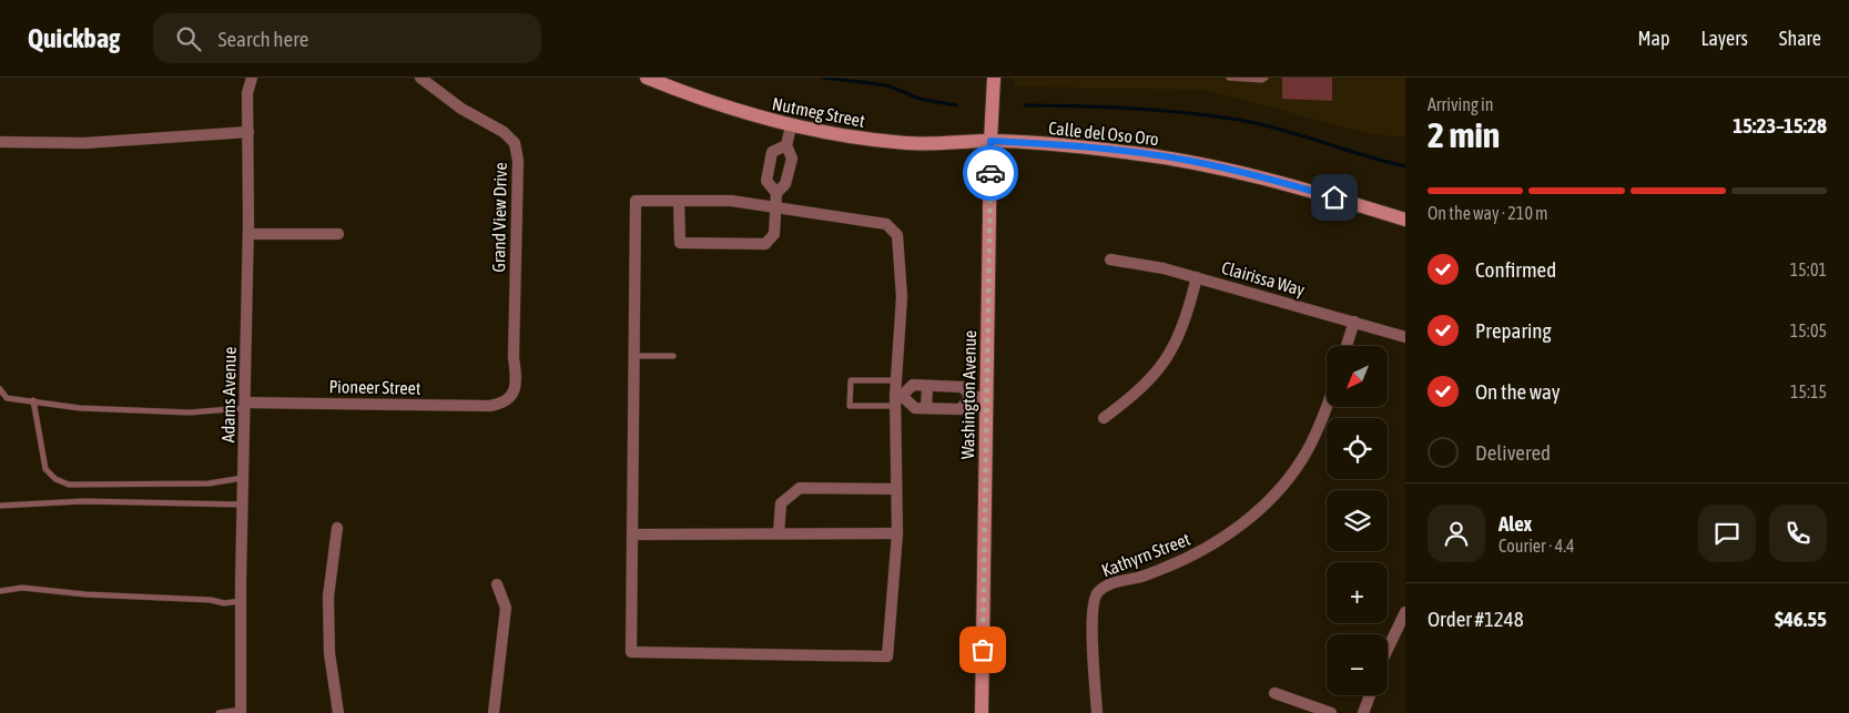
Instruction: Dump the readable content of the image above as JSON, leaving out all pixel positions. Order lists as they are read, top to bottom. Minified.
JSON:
{"streets":{"main road":["Nutmeg Street","Calle del Oso Oro","Washington Avenue"],"street":["Grand View Drive","Clairissa Way","Pioneer Street","Adams Avenue","Kathyrn Street"]},"crossings":[["Nutmeg Street","Calle del Oso Oro"],["Nutmeg Street","Washington Avenue"],["Calle del Oso Oro","Washington Avenue"],["Grand View Drive","Pioneer Street"],["Pioneer Street","Adams Avenue"]],"north":"bottom left","page":{"header":"Quickbag","search":"Search here","nav":["Map","Layers","Share"],"heading":["2 min","Arriving in","15:23–15:28"],"panel":["Alex","Courier · 4.4","Order #1248","$46.55"],"bar":"On the way · 210 m","list":[["Confirmed","15:01"],["Preparing","15:05"],["On the way","15:15"],"Delivered"],"map_buttons":["+","−"]}}
